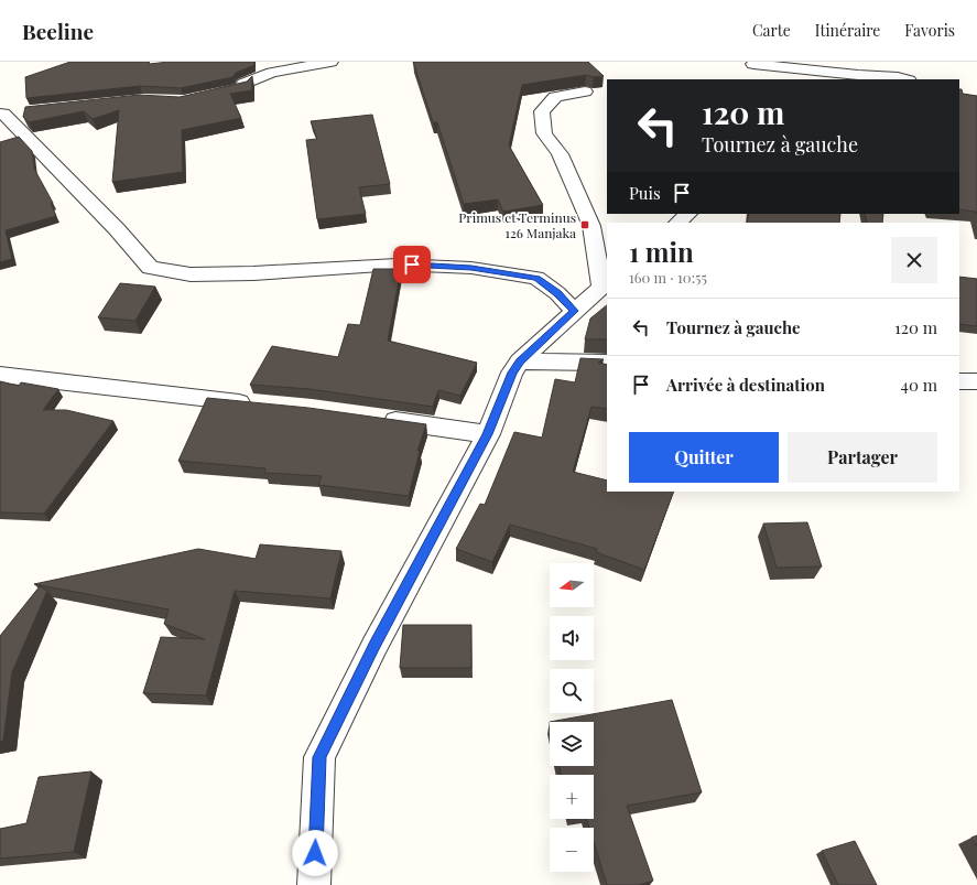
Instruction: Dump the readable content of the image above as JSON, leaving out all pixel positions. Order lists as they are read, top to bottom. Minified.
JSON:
{"places":{"transit":["Primus et Terminus 126 Manjaka"]},"north":"left","page":{"header":"Beeline","nav":["Carte","Itinéraire","Favoris"],"turn":["120 m","Tournez à gauche"],"then":"Puis","heading":["1 min","160 m · 10:55"],"list":[{"name":"Tournez à gauche","value":"120 m"},{"name":"Arrivée à destination","value":"40 m"}],"buttons":["Quitter","Partager"],"map_buttons":["+","−"]}}
